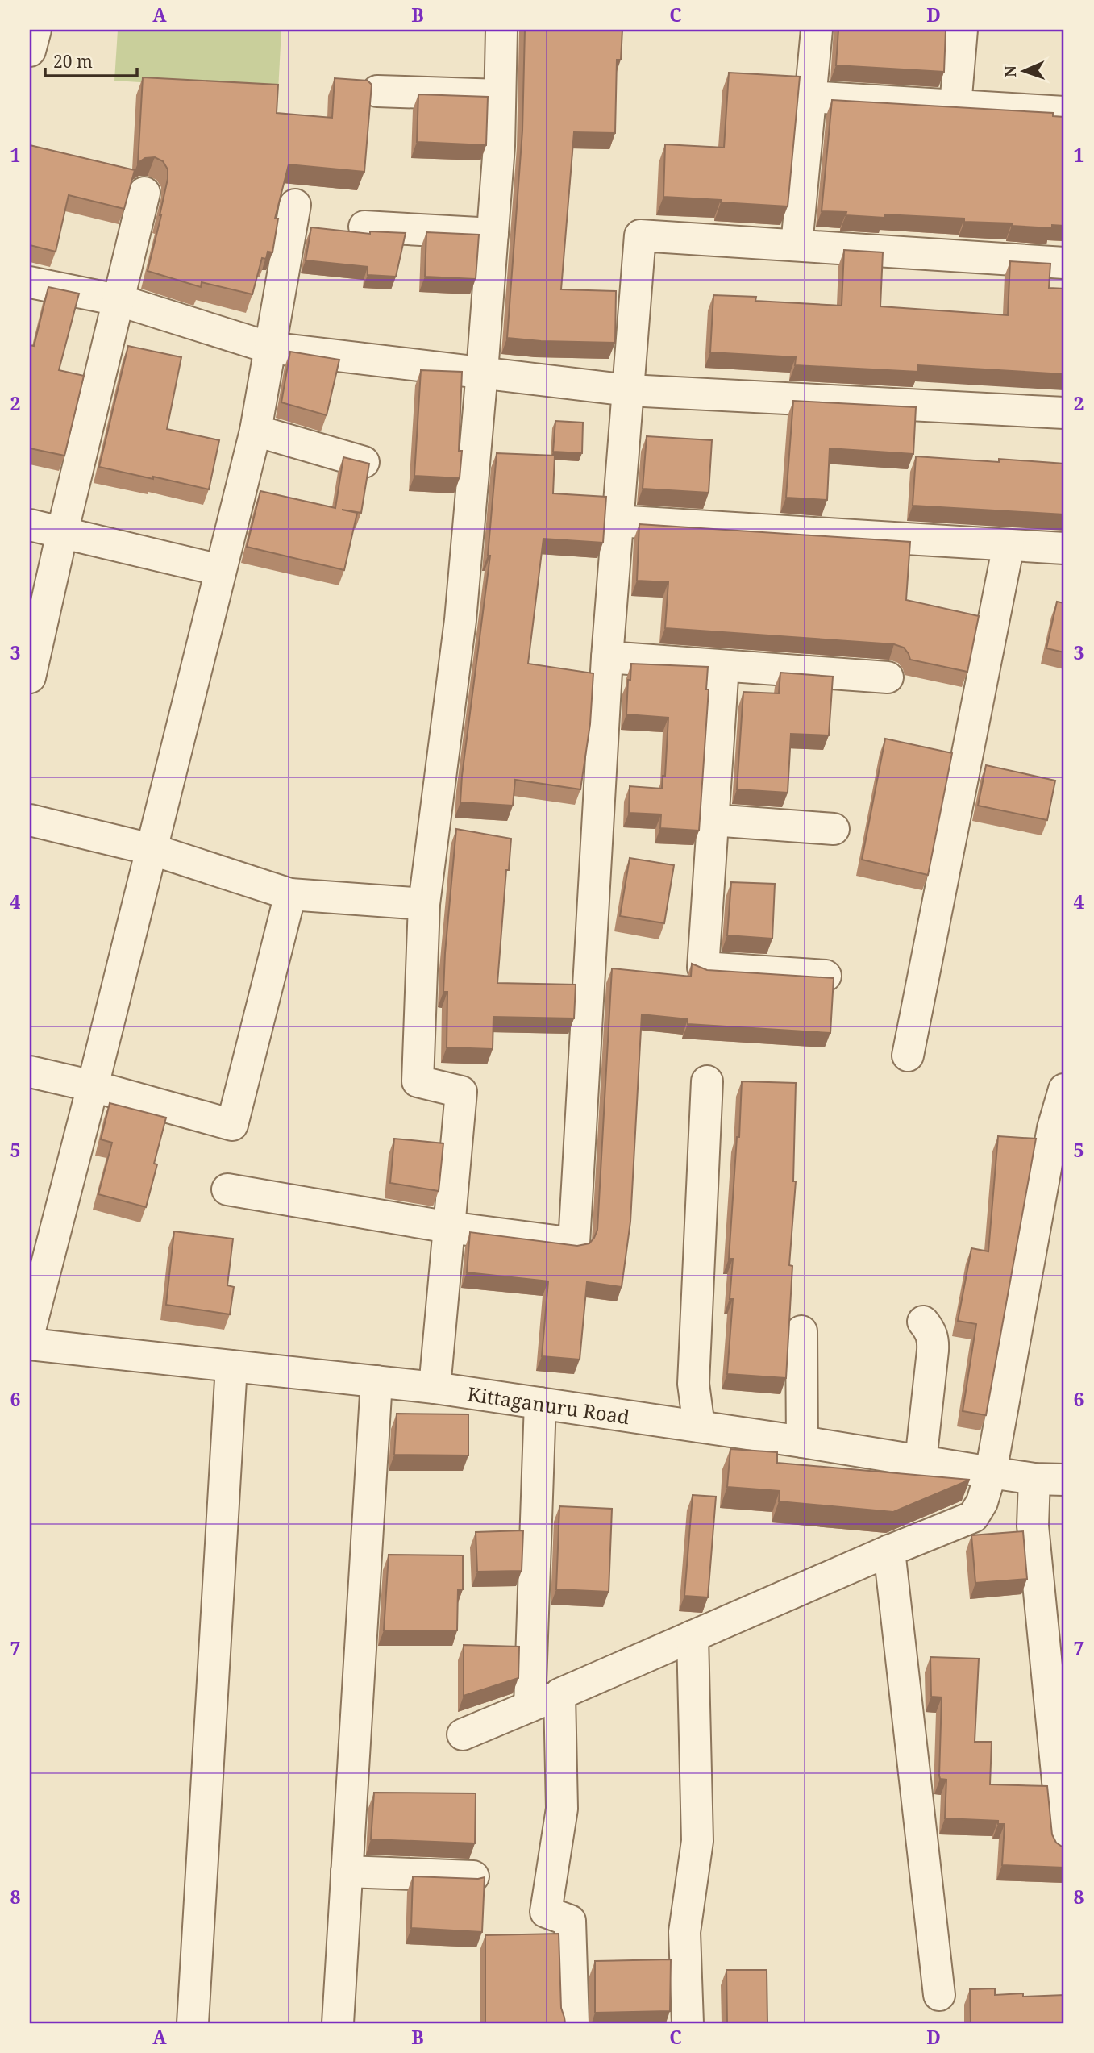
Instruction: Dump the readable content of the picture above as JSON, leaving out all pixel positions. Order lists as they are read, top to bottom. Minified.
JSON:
{"streets":{"street":["Kittaganuru Road"]},"scale_bar":"20 m","north":"left","grid":{"columns":["A","B","C","D"],"rows":["1","2","3","4","5","6","7","8"]}}
